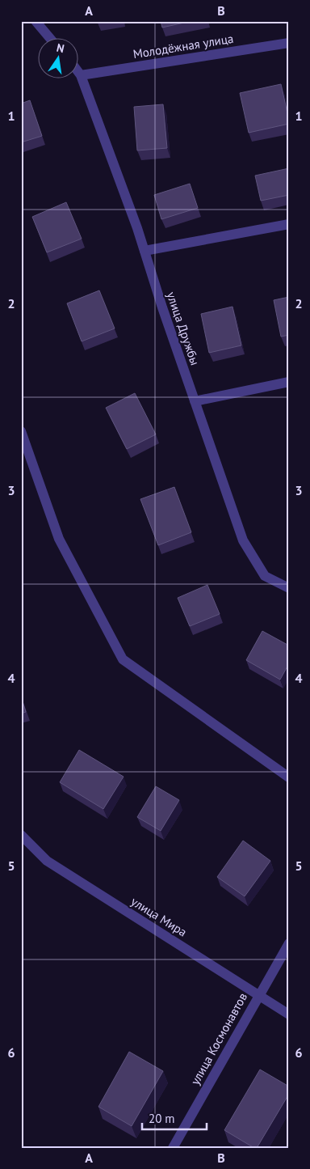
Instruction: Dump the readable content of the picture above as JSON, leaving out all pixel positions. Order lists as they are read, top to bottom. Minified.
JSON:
{"streets":{"street":["Молодёжная улица","улица Дружбы","улица Мира","улица Космонавтов"]},"crossings":[["Молодёжная улица","улица Дружбы"],["улица Мира","улица Космонавтов"]],"scale_bar":"20 m","north":"top","grid":{"columns":["A","B"],"rows":["1","2","3","4","5","6"]}}
